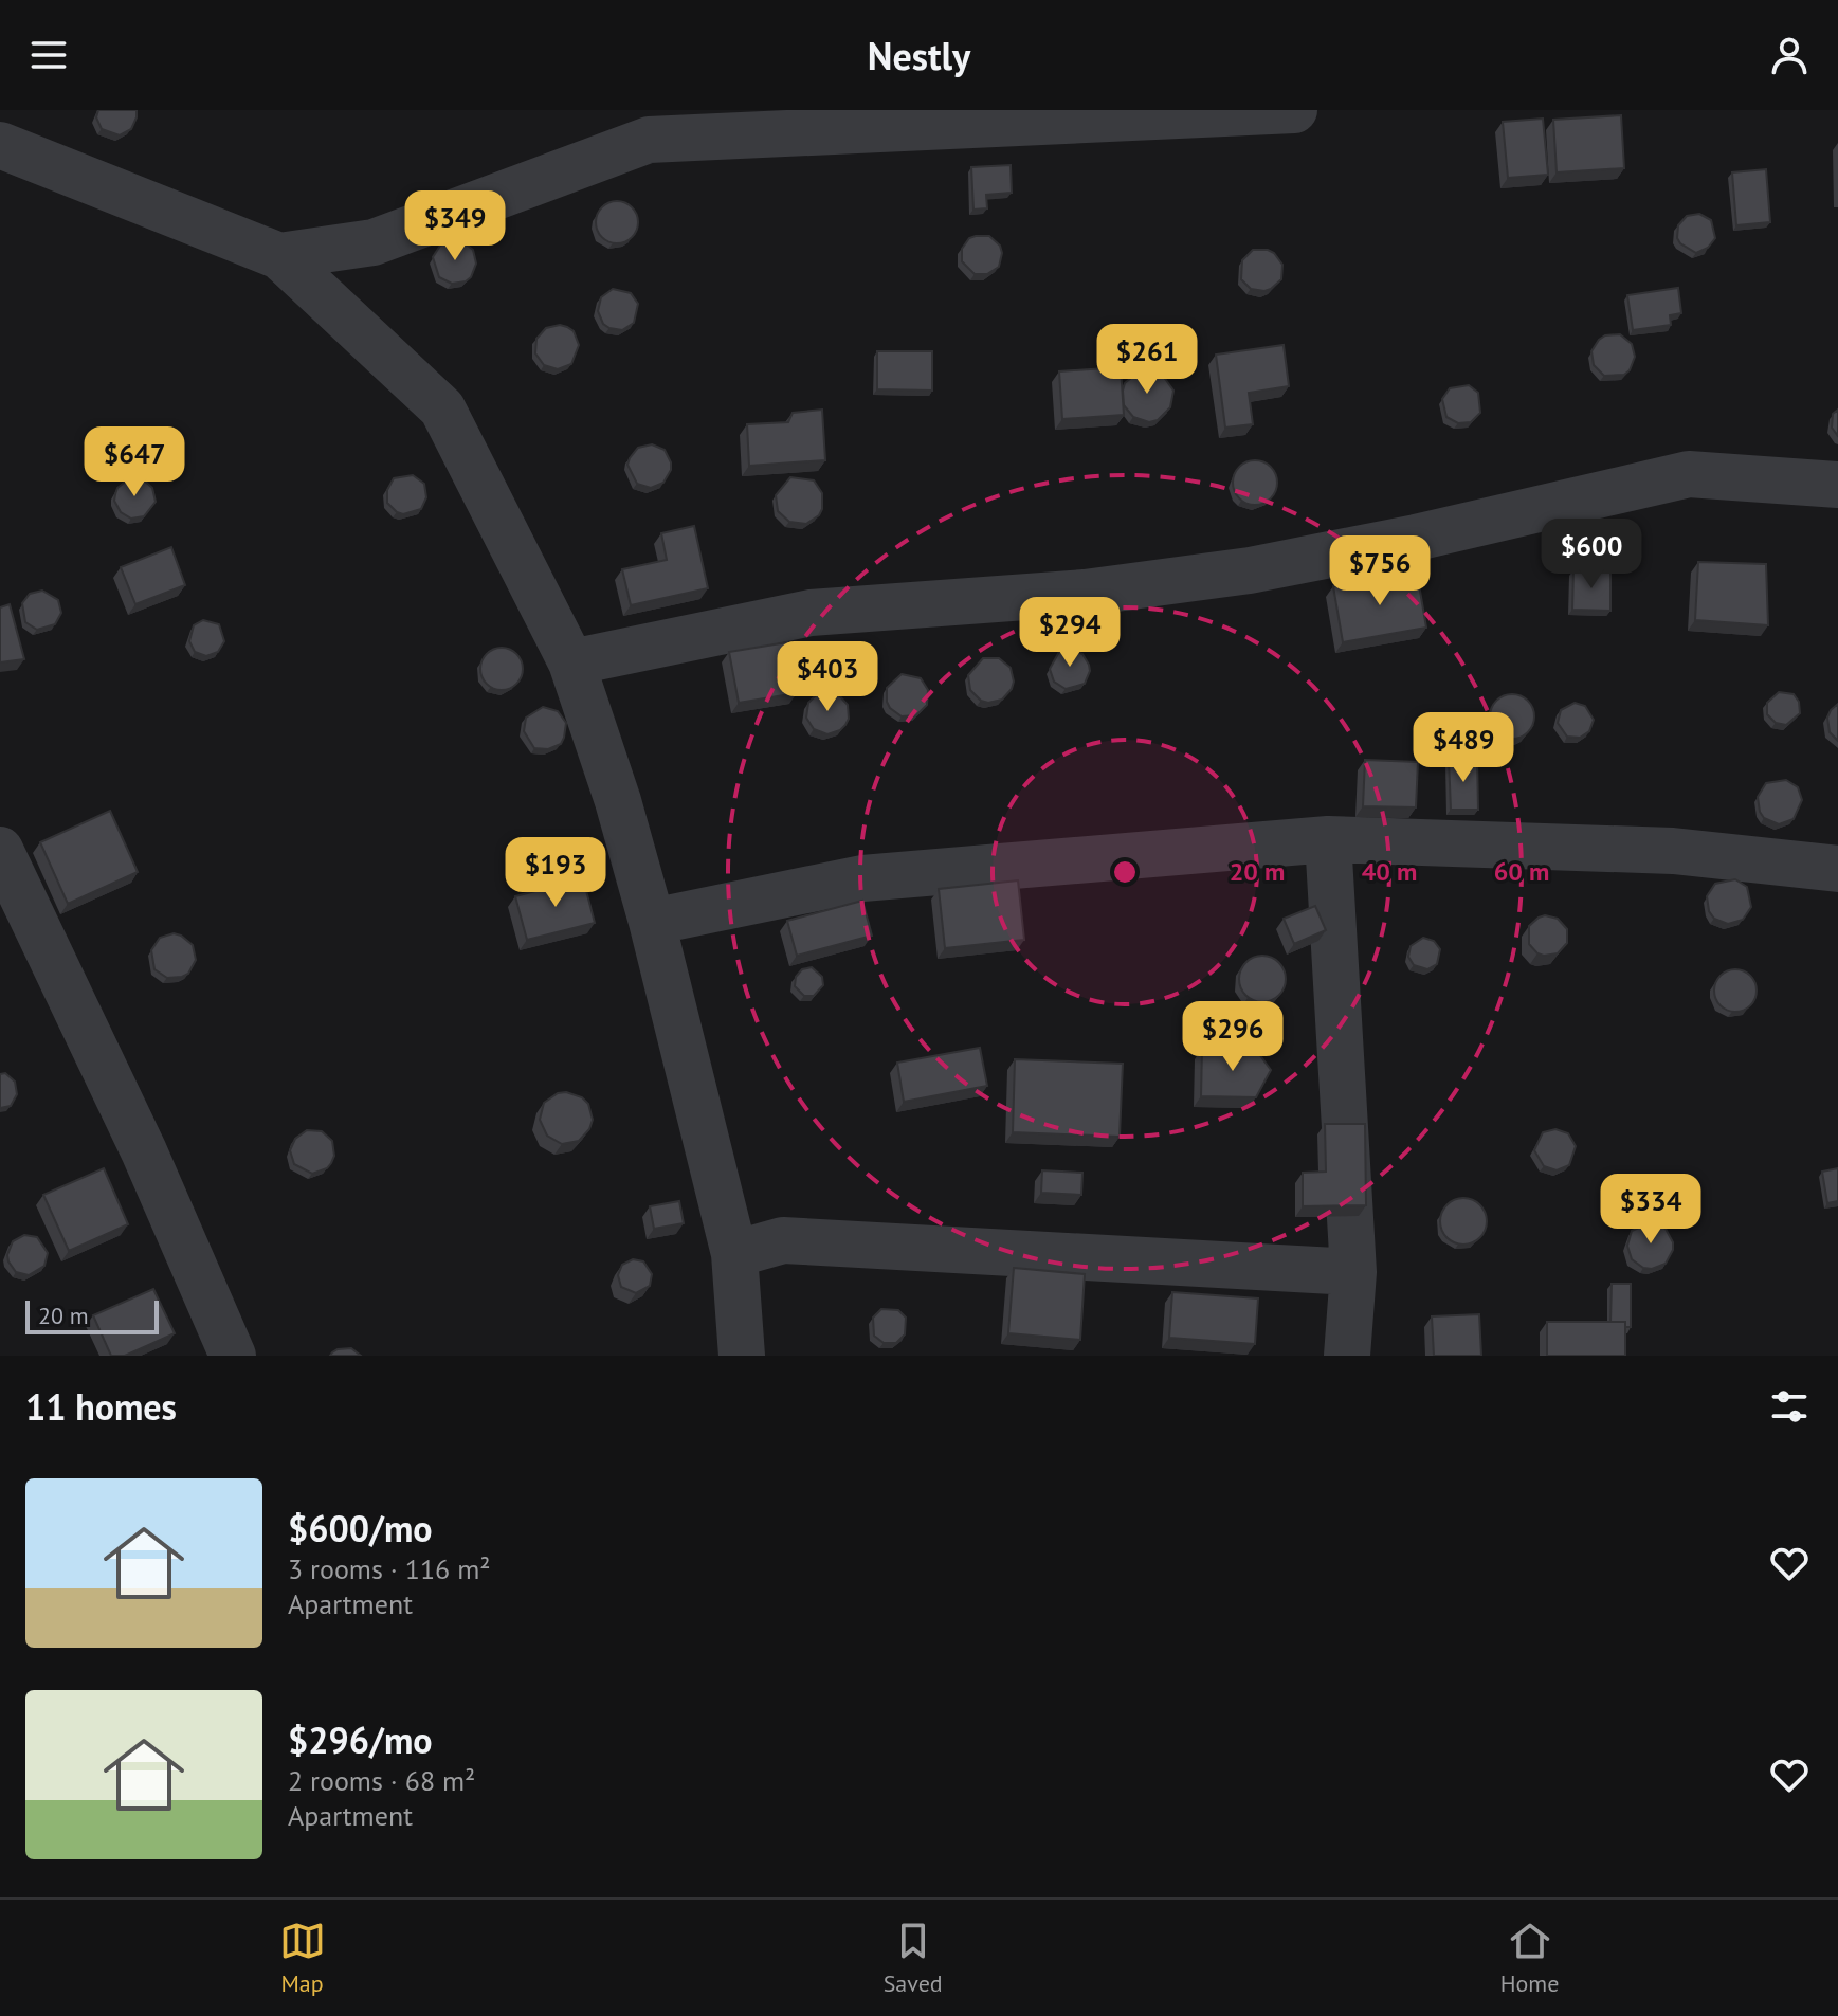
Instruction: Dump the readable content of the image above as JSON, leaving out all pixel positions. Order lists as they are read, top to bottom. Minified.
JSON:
{"scale_bar":"20 m","page":{"header":"Nestly","price":["$349","$261","$647","$600","$756","$294","$403","$489","$193","$296","$334"],"scale":"20 m","heading":"11 homes","list":[{"name":"$600/mo","note":"3 rooms · 116 m² · Apartment"},{"name":"$296/mo","note":"2 rooms · 68 m² · Apartment"}],"tabs":["Map","Saved","Home"]},"rings":["20 m","40 m","60 m"]}
